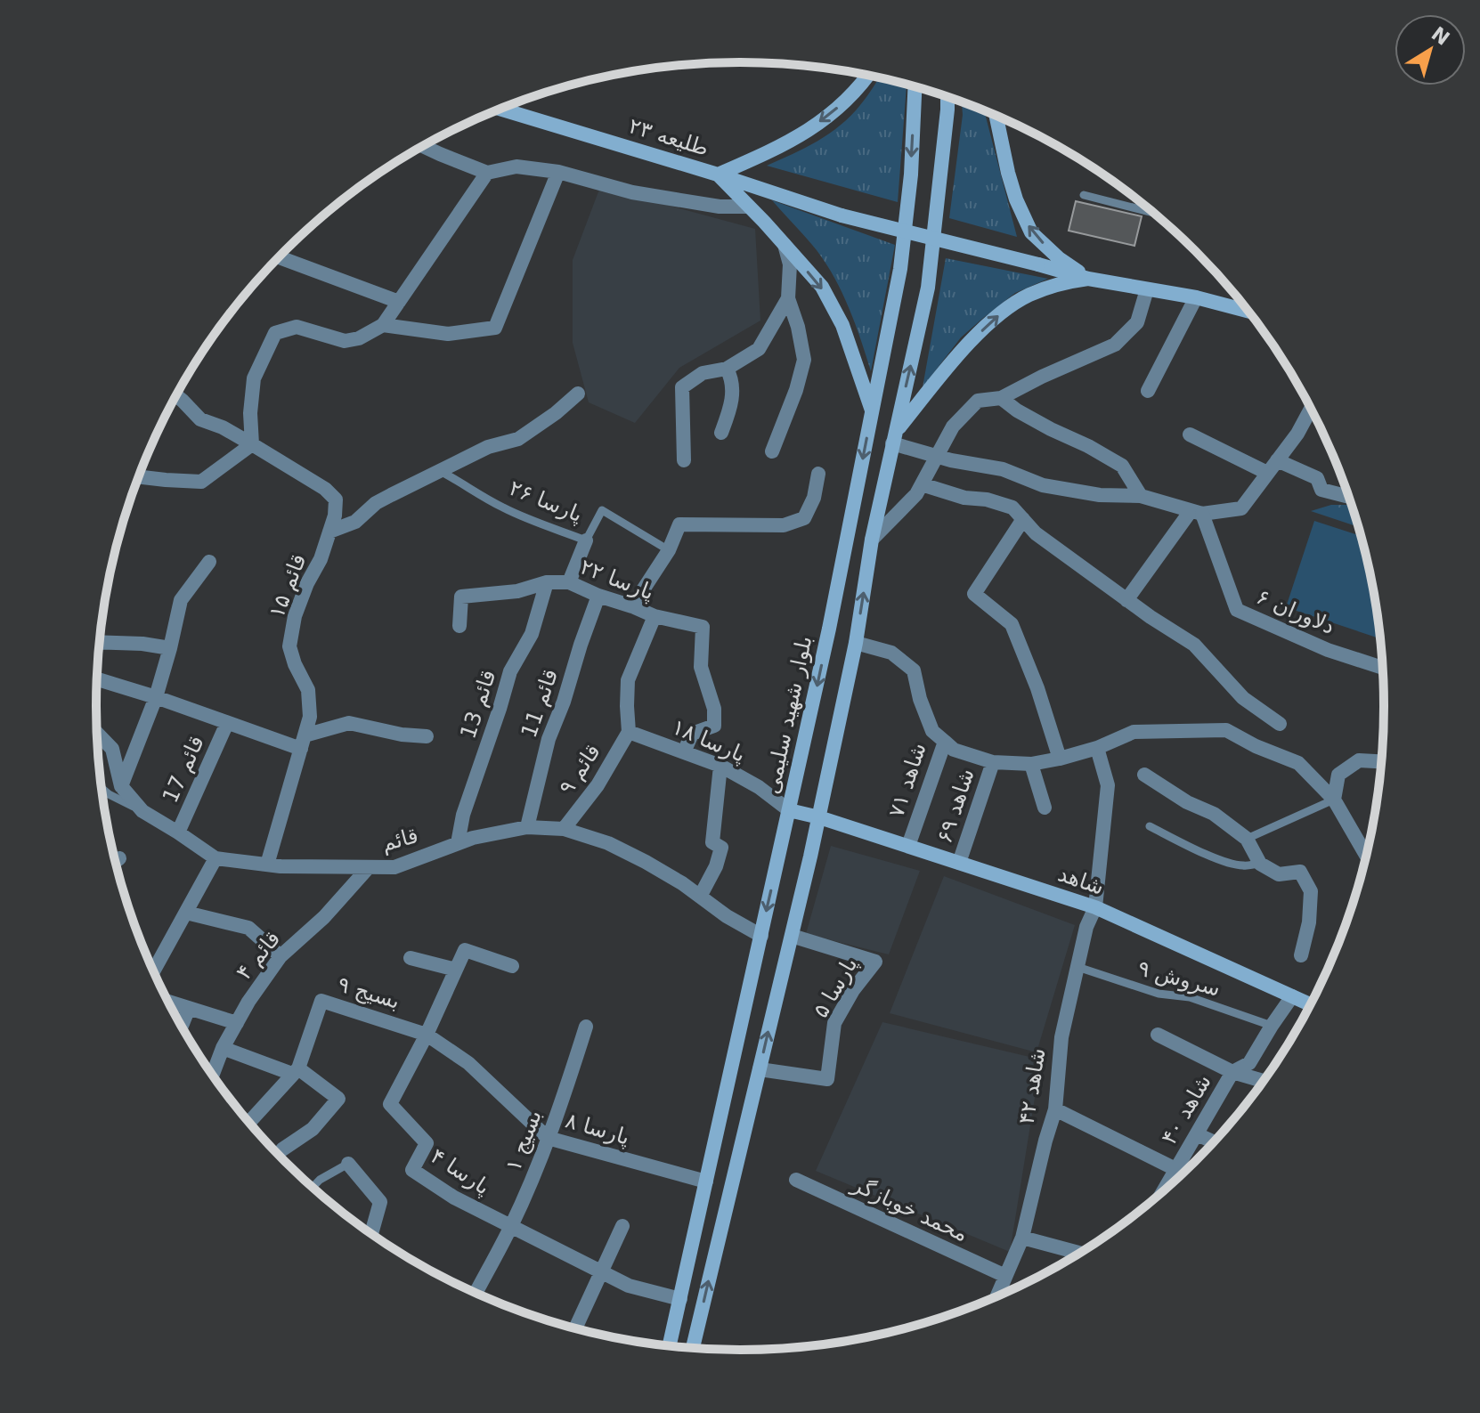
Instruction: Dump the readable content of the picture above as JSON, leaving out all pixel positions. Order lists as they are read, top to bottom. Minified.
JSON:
{"streets":{"main road":["طلیعه ۲۳","بلوار شهید سلیمی","شاهد"],"street":["پارسا ۲۲","قائم ۱۵","دلاوران ۶","قائم 11","قائم 13","پارسا ۱۸","قائم 17","قائم ۹","شاهد ۷۱","شاهد ۶۹","قائم","قائم ۴","پارسا ۵","بسیج ۹","شاهد ۴۲","شاهد ۴۰","پارسا ۸","بسیج ۱","پارسا ۴","محمد خوبازگر"],"lane":["پارسا ۲۶","سروش ۹"]},"crossings":[["پارسا ۲۲","قائم 11"],["پارسا ۲۲","قائم 13"],["پارسا ۲۲","پارسا ۱۸"],["قائم ۱۵","قائم"],["قائم 11","قائم"],["قائم 13","قائم"],["بلوار شهید سلیمی","پارسا ۱۸"],["بلوار شهید سلیمی","قائم"],["بلوار شهید سلیمی","شاهد"],["بلوار شهید سلیمی","پارسا ۸"],["بلوار شهید سلیمی","پارسا ۴"],["پارسا ۱۸","قائم ۹"],["پارسا ۱۸","شاهد"],["قائم 17","قائم"],["قائم ۹","قائم"],["شاهد ۷۱","شاهد"],["شاهد ۶۹","شاهد"],["قائم","قائم ۴"],["شاهد","شاهد ۴۲"],["شاهد","شاهد ۴۰"],["سروش ۹","شاهد ۴۲"],["سروش ۹","شاهد ۴۰"],["بسیج ۹","پارسا ۸"],["بسیج ۹","پارسا ۴"],["شاهد ۴۲","محمد خوبازگر"],["پارسا ۸","بسیج ۱"],["پارسا ۸","پارسا ۴"],["بسیج ۱","پارسا ۴"]],"north":"top right"}
